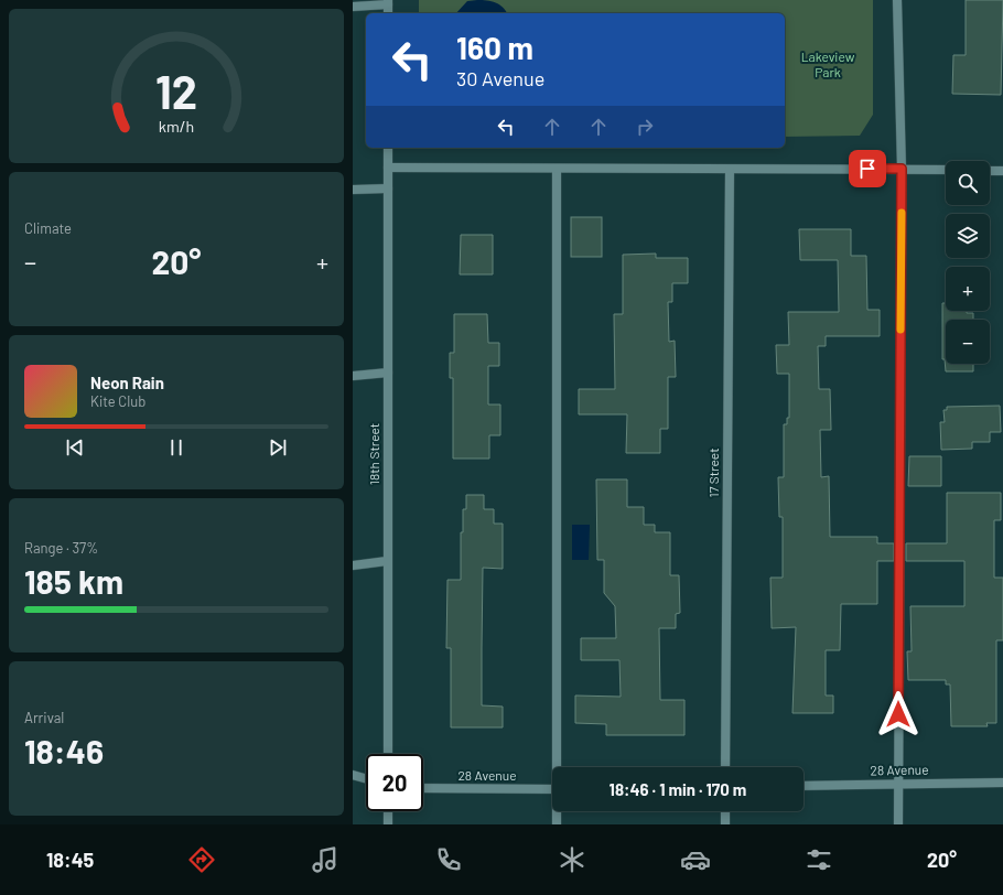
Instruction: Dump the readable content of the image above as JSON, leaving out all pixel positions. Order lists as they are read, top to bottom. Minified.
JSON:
{"streets":{"street":["18th Street","17 Street","28 Avenue"]},"parks":["Lakeview Park"],"page":{"turn":["160 m","30 Avenue"],"map_buttons":["+","−"],"tile":["Climate",["Range · 37%","185 km"],["Arrival","18:46"]],"heat":["−","20°","+"],"song":["Neon Rain","Kite Club"],"limit":"20","trip":"18:46 · 1 min · 170 m","tabs":["18:45","20°"],"gauge":["12","km/h"]}}
